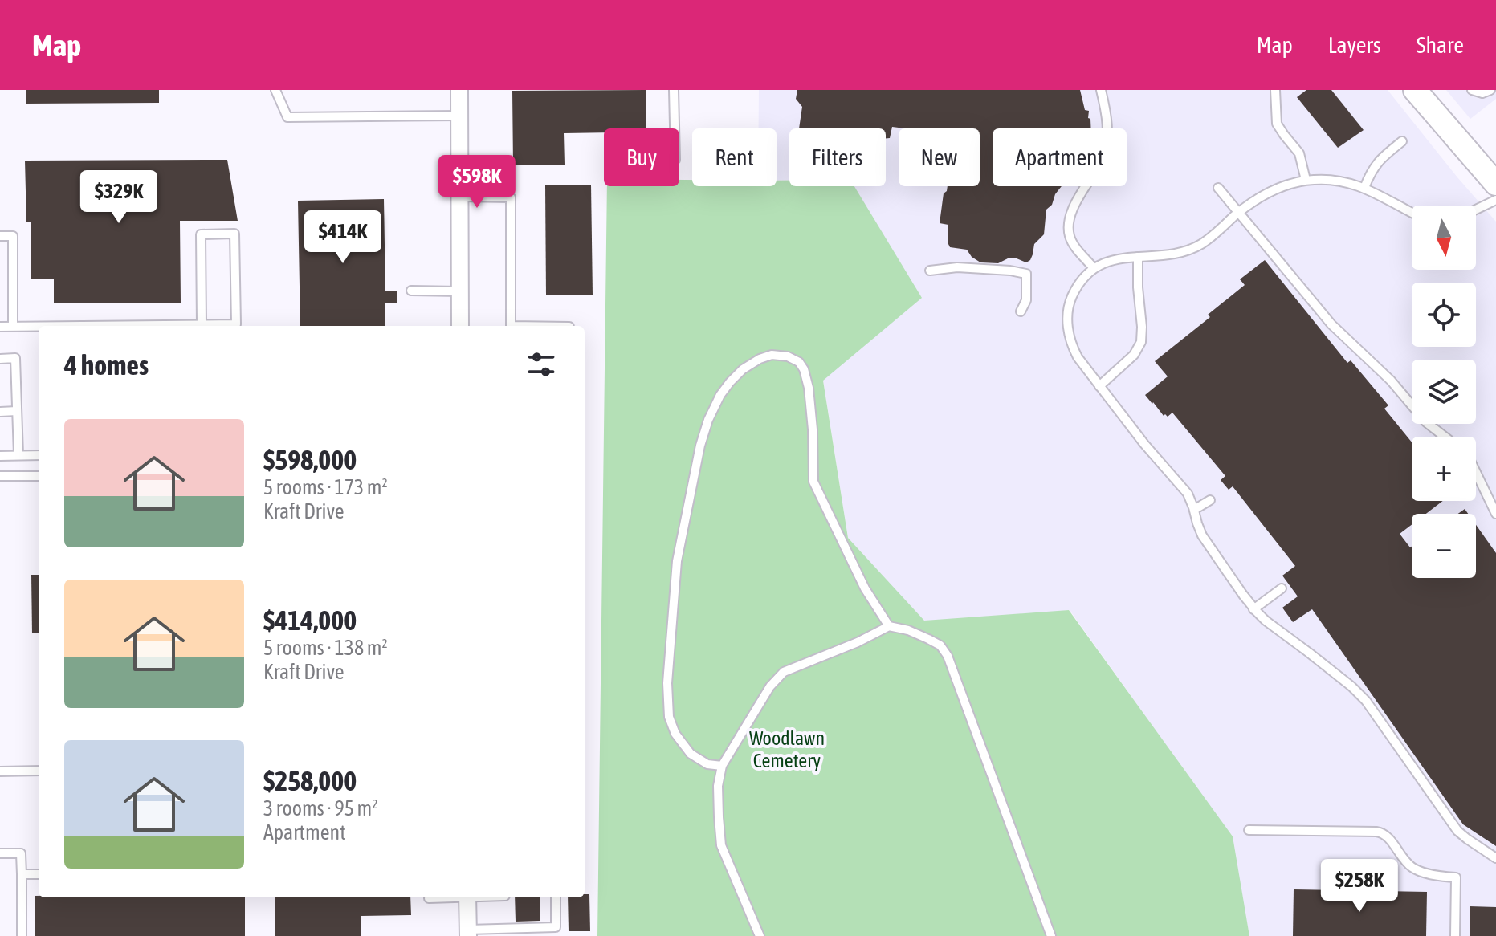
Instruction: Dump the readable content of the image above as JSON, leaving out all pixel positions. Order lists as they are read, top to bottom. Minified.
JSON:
{"parks":["Woodlawn Cemetery"],"north":"bottom","page":{"header":"Map","nav":["Map","Layers","Share"],"chip":["Buy","Rent","Filters","New","Apartment"],"price":["$598K","$329K","$414K","$258K"],"map_buttons":["+","−"],"heading":"4 homes","list":[{"name":"$598,000","note":"5 rooms · 173 m² · Kraft Drive"},{"name":"$414,000","note":"5 rooms · 138 m² · Kraft Drive"},{"name":"$258,000","note":"3 rooms · 95 m² · Apartment"}]}}
